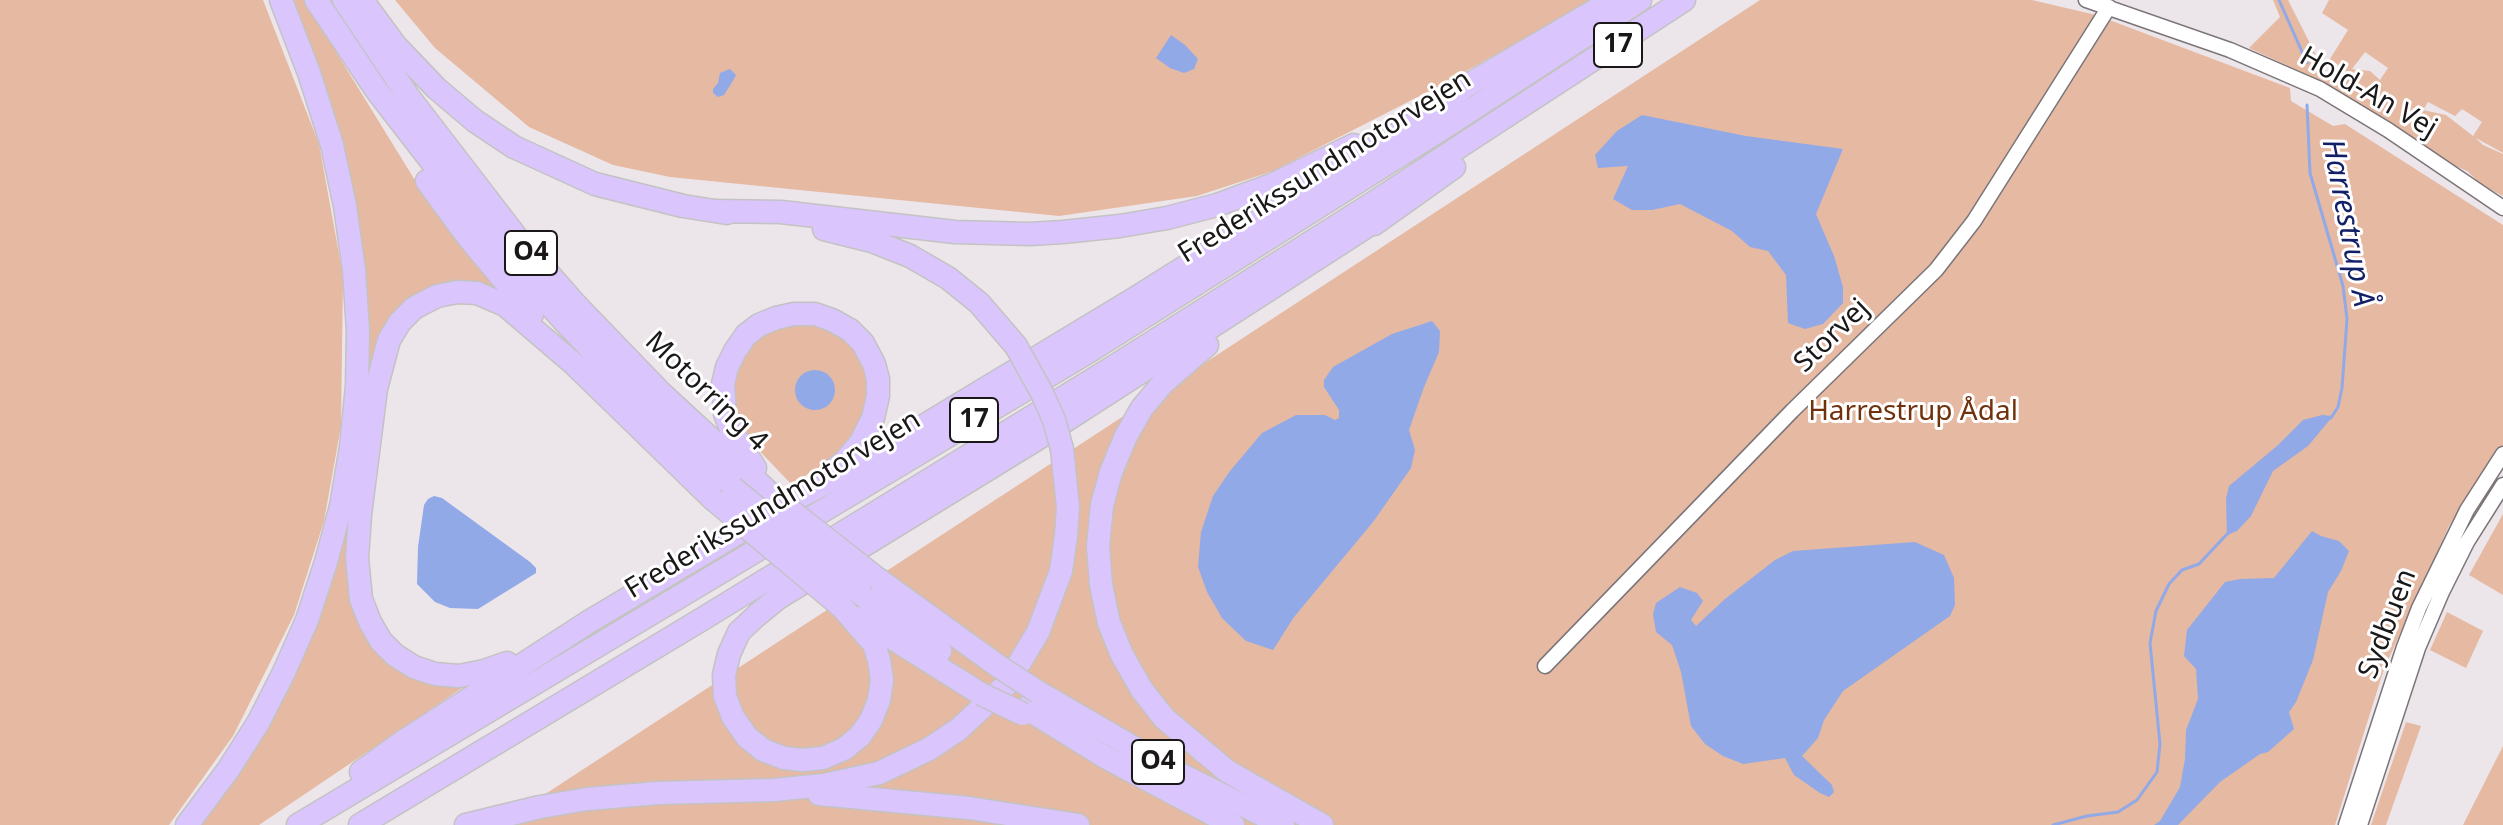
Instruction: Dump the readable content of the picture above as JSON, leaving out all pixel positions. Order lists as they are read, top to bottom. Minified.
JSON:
{"streets":{"highway":["17","Frederikssundmotorvejen","O4","Motorring 4"],"street":["Hold-An Vej","Storvej","Sydbuen"]},"crossings":[["Hold-An Vej","Storvej"]],"water":["Harrestrup Å"],"parks":["Harrestrup Ådal"]}
